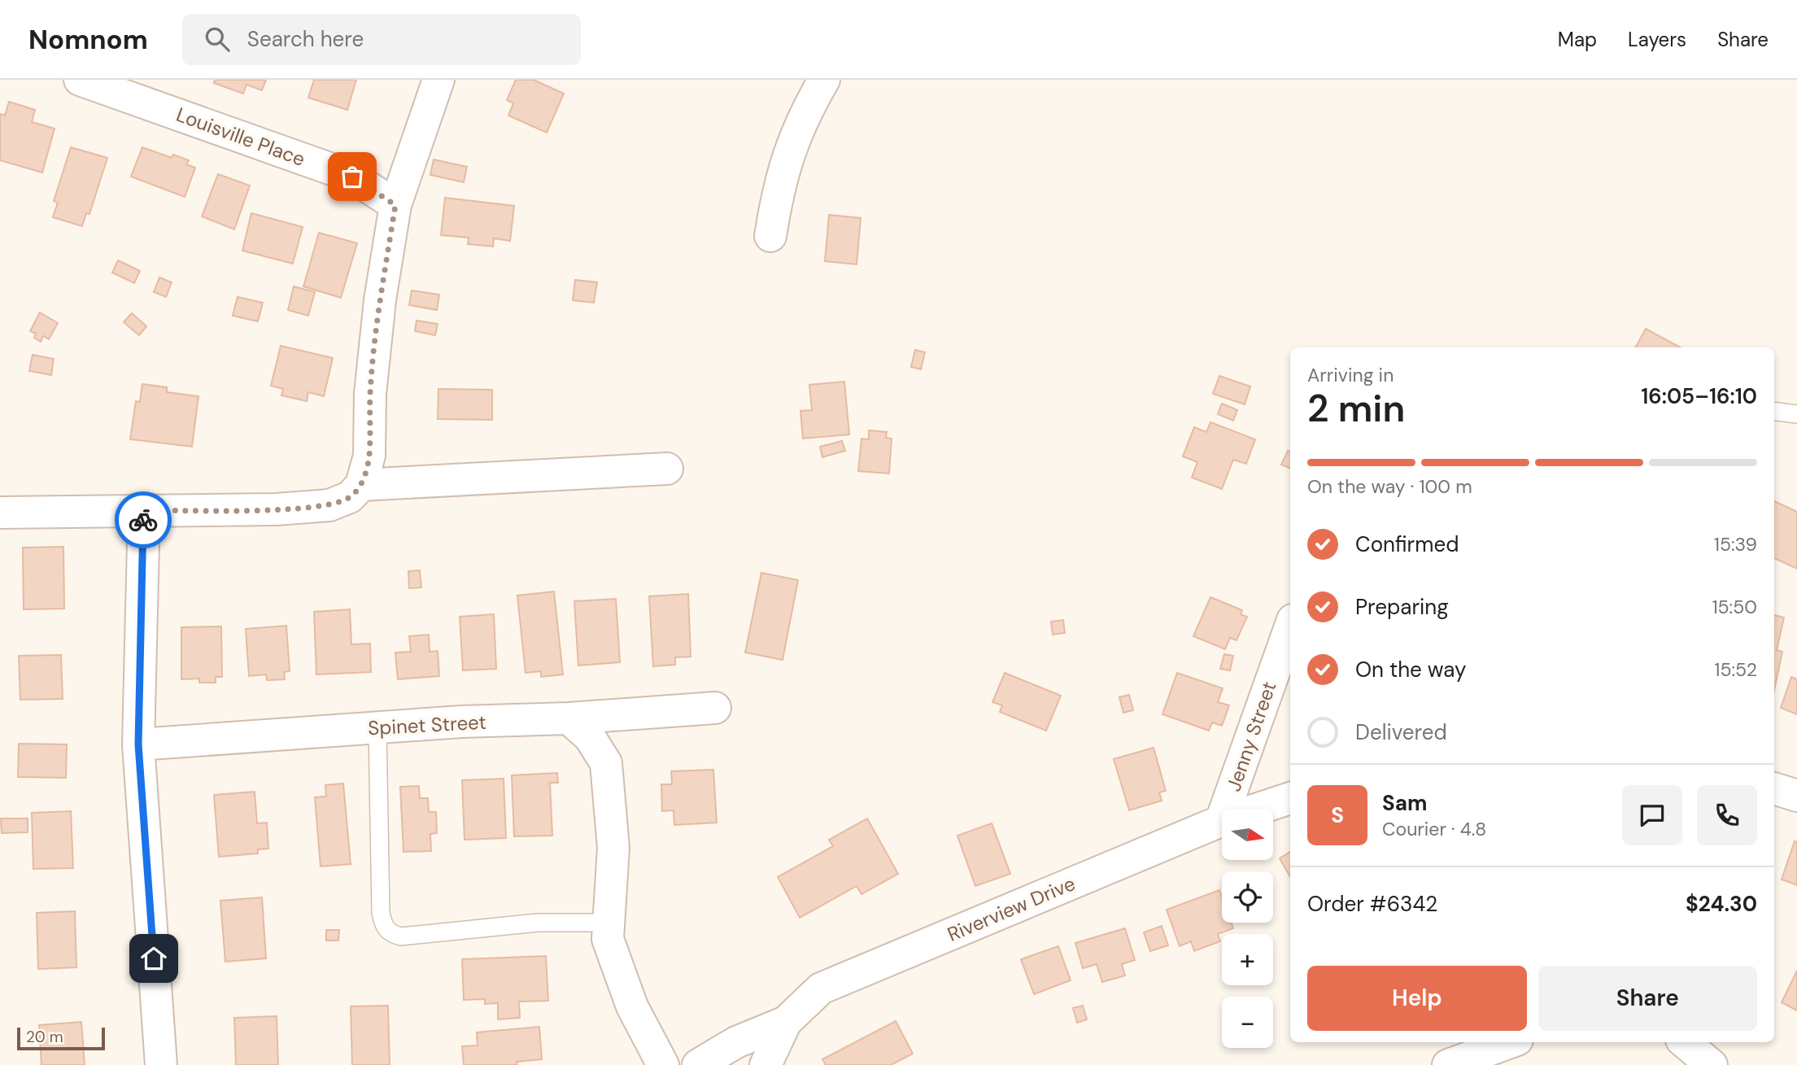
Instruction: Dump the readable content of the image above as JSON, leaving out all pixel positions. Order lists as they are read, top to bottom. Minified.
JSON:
{"streets":{"street":["Louisville Place","Spinet Street","Jenny Street","Riverview Drive"]},"crossings":[["Jenny Street","Riverview Drive"]],"scale_bar":"20 m","north":"right","page":{"header":"Nomnom","search":"Search here","nav":["Map","Layers","Share"],"heading":["2 min","Arriving in","16:05–16:10"],"panel":["Sam","Courier · 4.8","Order #6342","$24.30"],"bar":"On the way · 100 m","list":[["Confirmed","15:39"],["Preparing","15:50"],["On the way","15:52"],"Delivered"],"round":"S","map_buttons":["+","−"],"buttons":["Help","Share"],"scale":"20 m"}}
